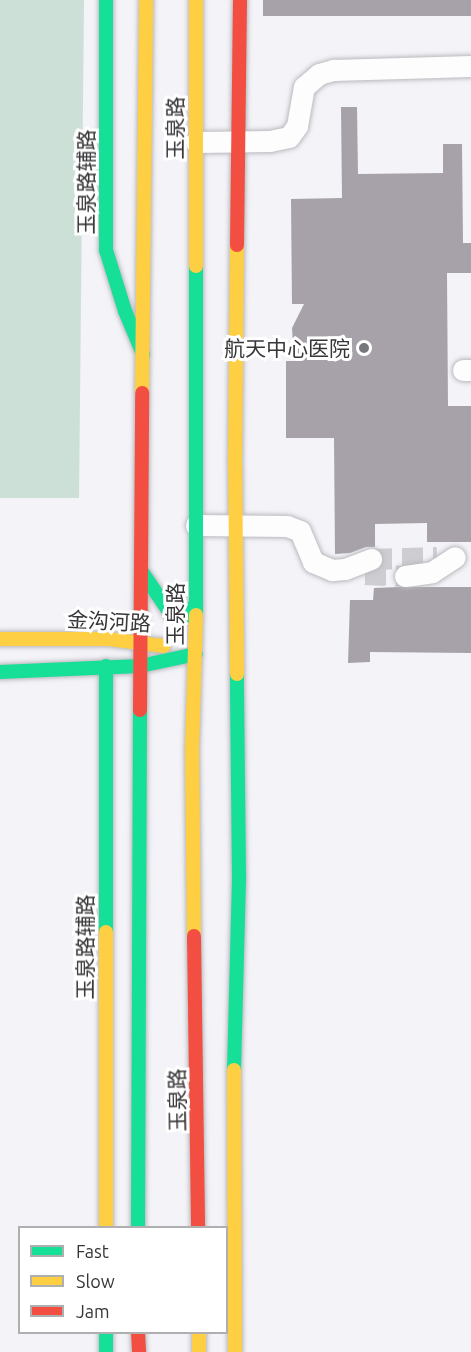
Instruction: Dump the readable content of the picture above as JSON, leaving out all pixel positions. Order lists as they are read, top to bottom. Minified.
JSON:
{"streets":{"street":["玉泉路","玉泉路辅路","金沟河路"]},"crossings":[["玉泉路","玉泉路辅路"],["玉泉路","金沟河路"],["玉泉路辅路","金沟河路"]],"places":["航天中心医院"],"legend":["Fast","Slow","Jam"]}
